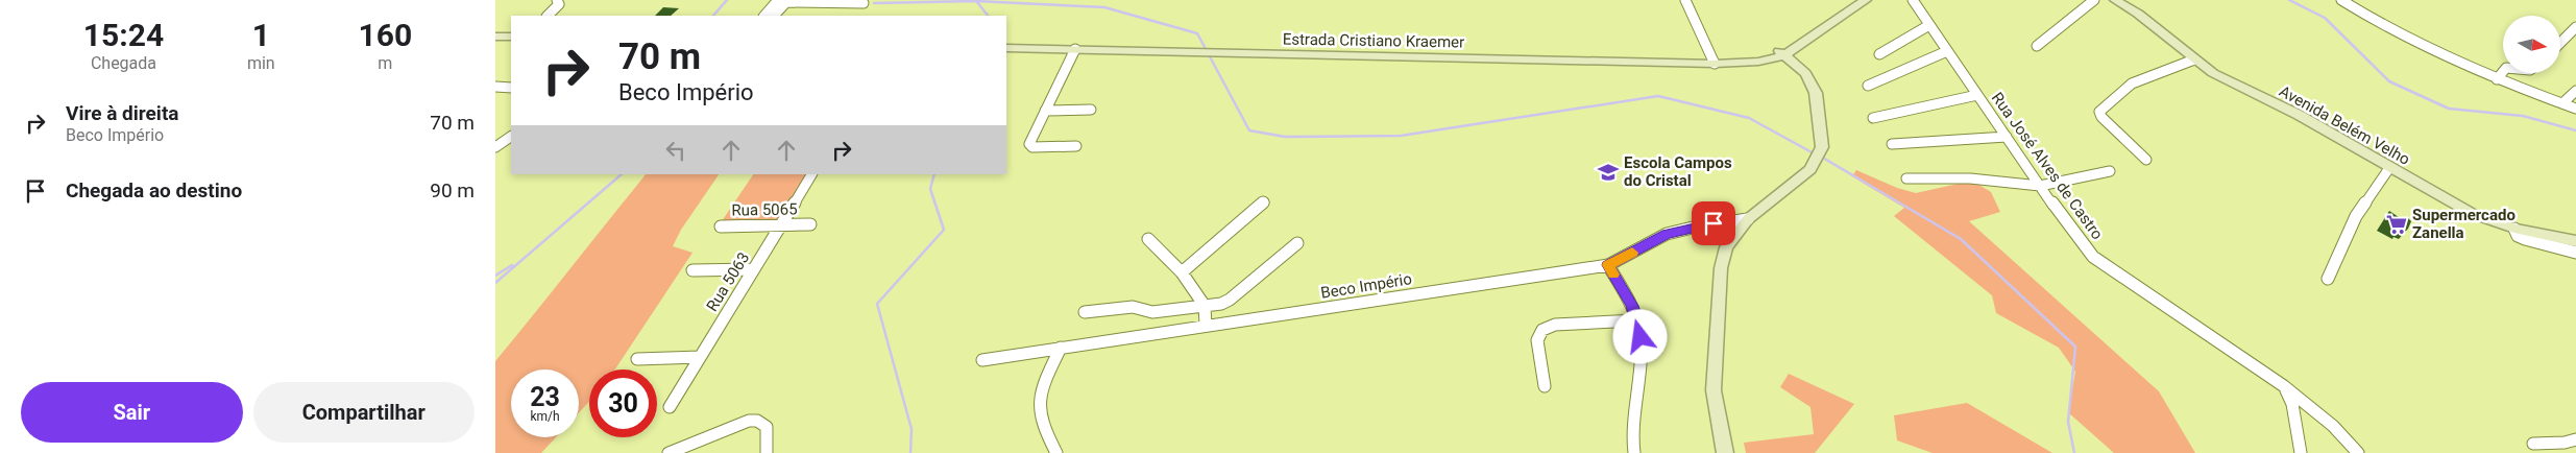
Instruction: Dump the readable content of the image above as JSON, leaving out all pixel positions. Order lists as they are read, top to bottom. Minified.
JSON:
{"streets":{"main road":["Estrada Cristiano Kraemer","Avenida Belém Velho"],"street":["Rua José Alves de Castro","Rua 5065","Rua 5063","Beco Império"]},"crossings":[["Rua 5065","Rua 5063"]],"places":{"school or university":["Escola Campos do Cristal"],"supermarket":["Supermercado Zanella"]},"north":"right","page":{"eta":["15:24","Chegada","1","min","160","m"],"turn":["70 m","Beco Império"],"list":[{"name":"Vire à direita","note":"Beco Império","value":"70 m"},{"name":"Chegada ao destino","value":"90 m"}],"speed":"23 km/h","limit":"30","buttons":["Sair","Compartilhar"]}}
